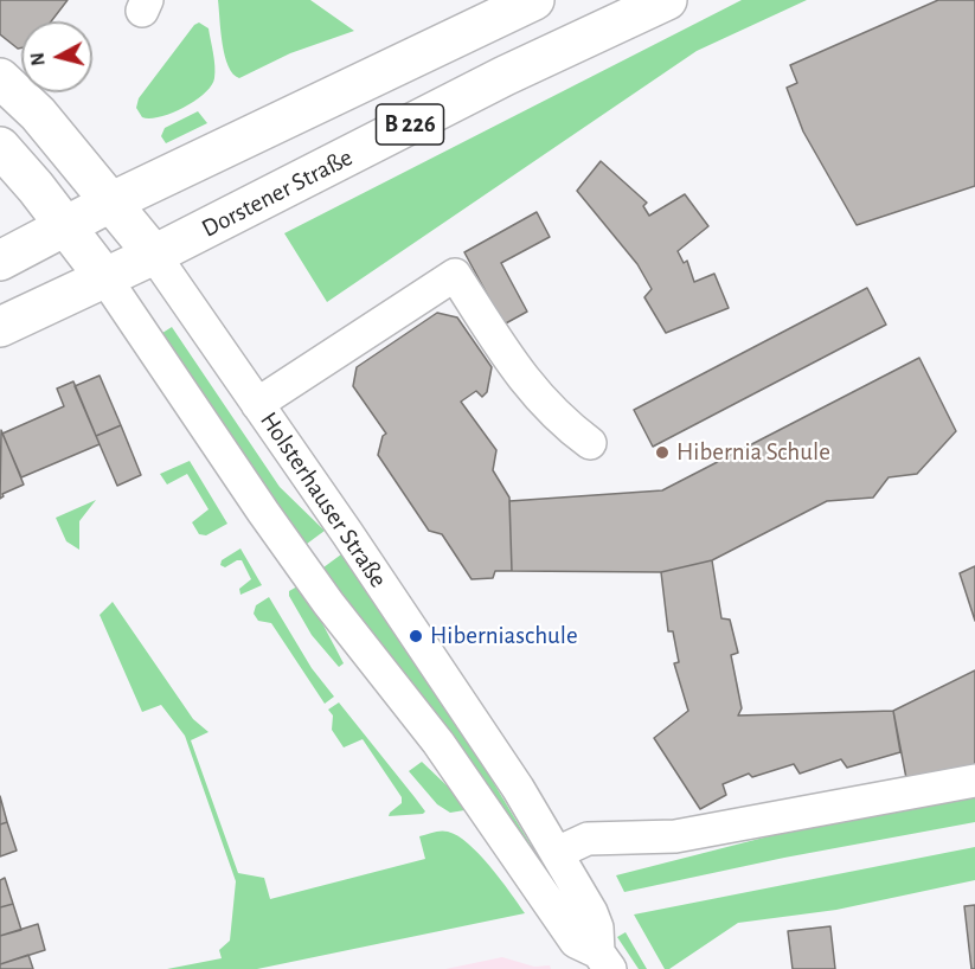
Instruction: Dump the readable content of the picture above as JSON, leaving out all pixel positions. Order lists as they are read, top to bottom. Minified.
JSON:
{"streets":{"main road":["B 226","Dorstener Straße","Holsterhauser Straße"]},"crossings":[["B 226","Holsterhauser Straße"],["Dorstener Straße","Holsterhauser Straße"]],"places":["Hibernia Schule","Hiberniaschule"],"north":"left"}
